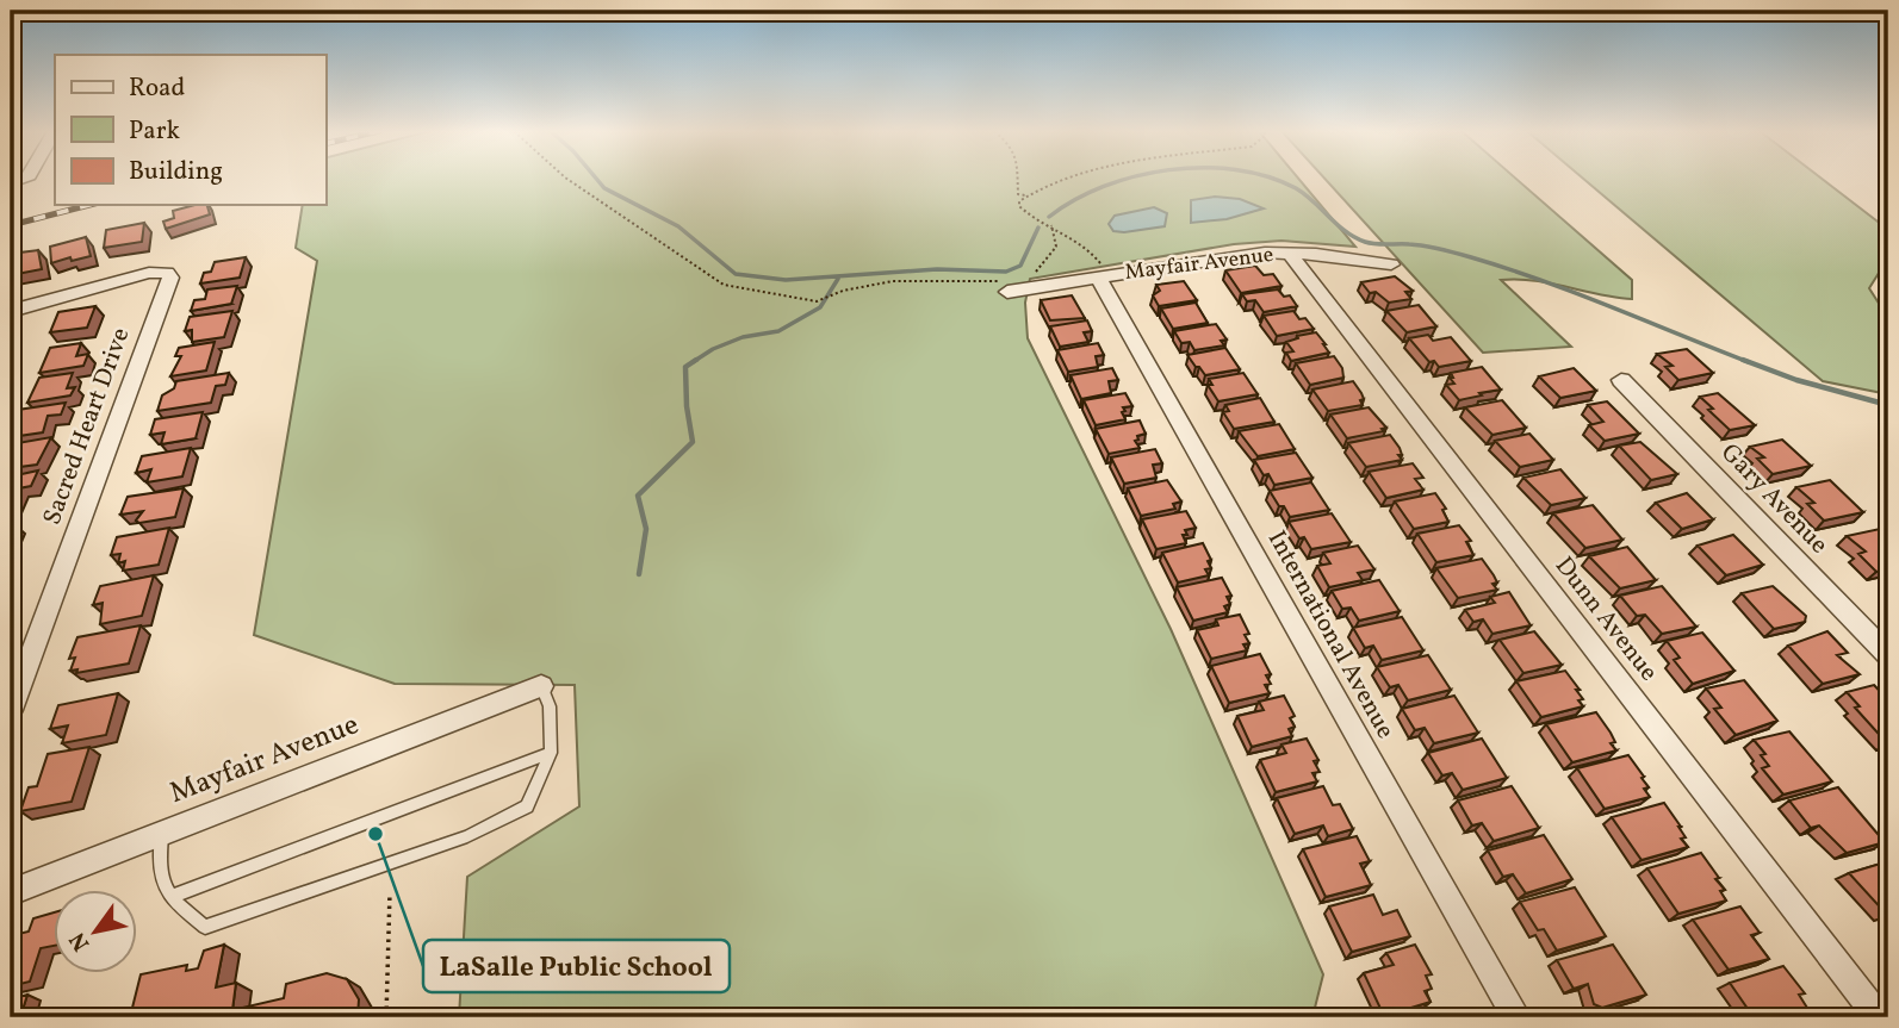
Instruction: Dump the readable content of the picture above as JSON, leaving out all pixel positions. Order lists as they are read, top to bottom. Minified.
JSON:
{"streets":{"street":["Mayfair Avenue","Sacred Heart Drive","Gary Avenue","Dunn Avenue","International Avenue"]},"crossings":[["Mayfair Avenue","Dunn Avenue"],["Mayfair Avenue","International Avenue"]],"places":["LaSalle Public School"],"legend":["Road","Park","Building"],"north":"bottom left"}
